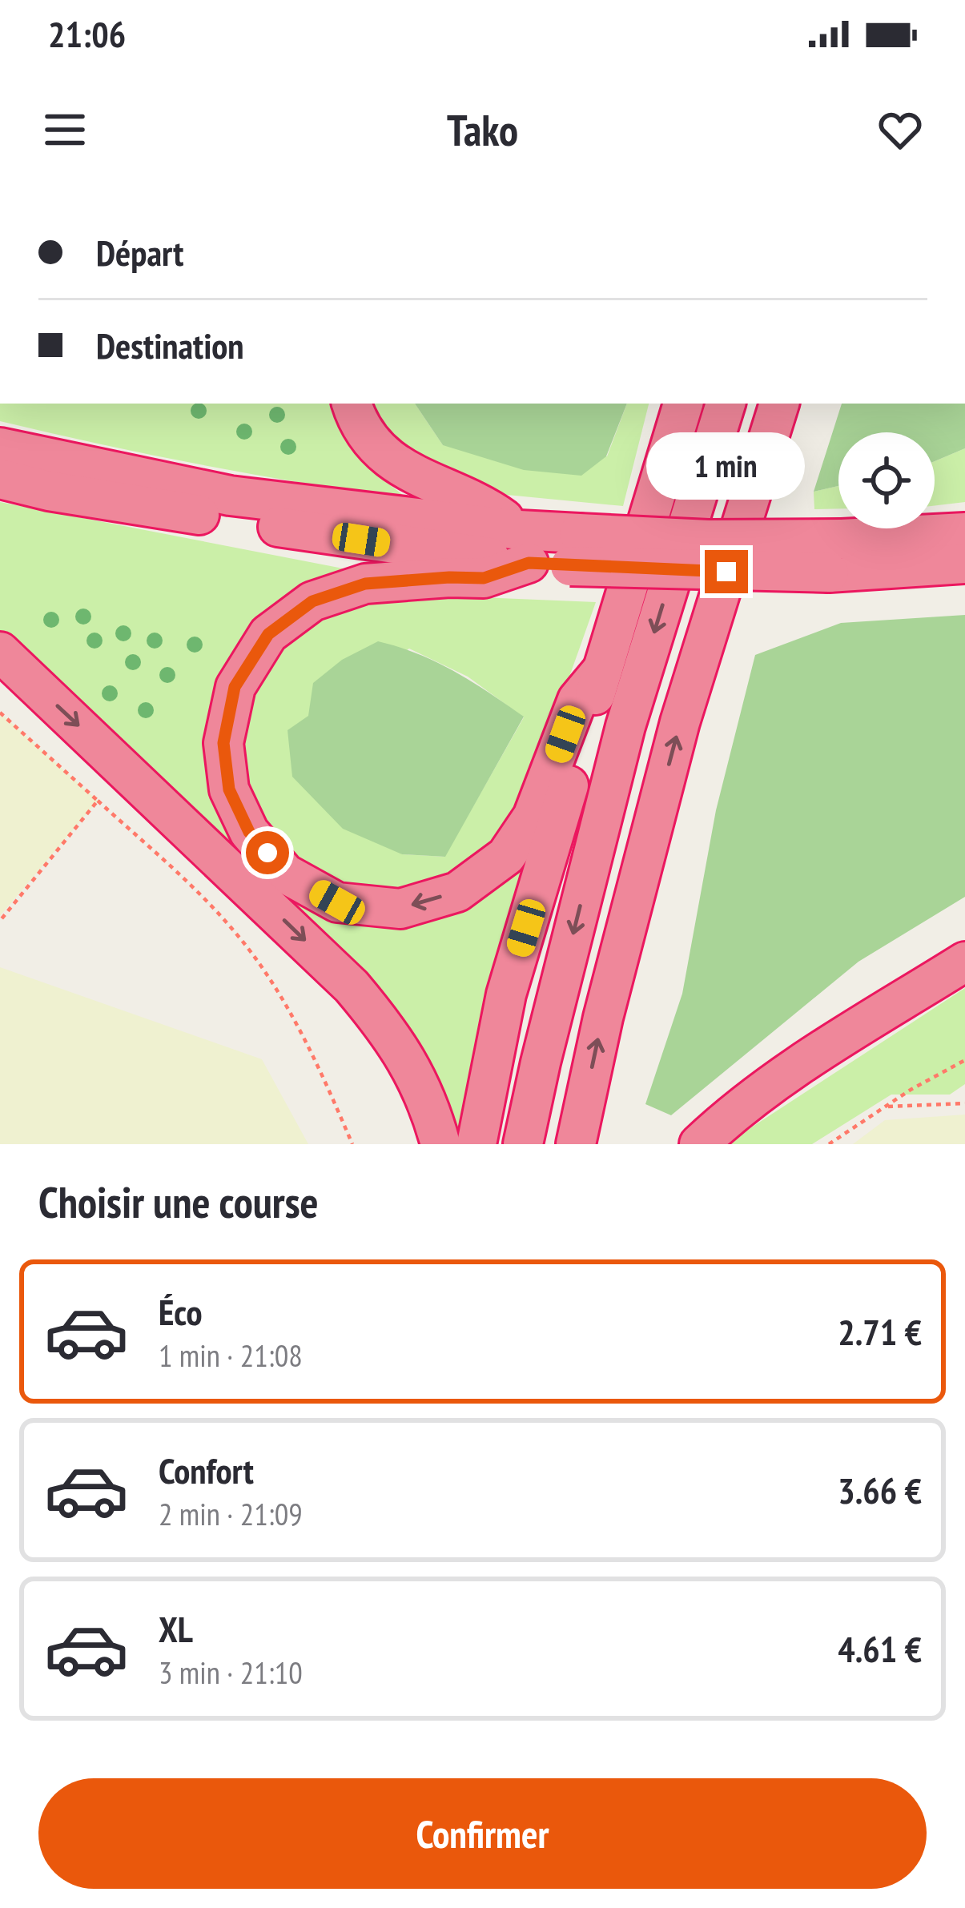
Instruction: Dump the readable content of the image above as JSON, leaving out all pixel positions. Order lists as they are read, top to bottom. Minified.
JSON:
{"page":{"status":"21:06","header":"Tako","banner":["Départ","Destination"],"bubble":"1 min","heading":"Choisir une course","list":[{"name":"Éco","note":"1 min · 21:08","value":"2.71 €"},{"name":"Confort","note":"2 min · 21:09","value":"3.66 €"},{"name":"XL","note":"3 min · 21:10","value":"4.61 €"}],"buttons":"Confirmer"}}
